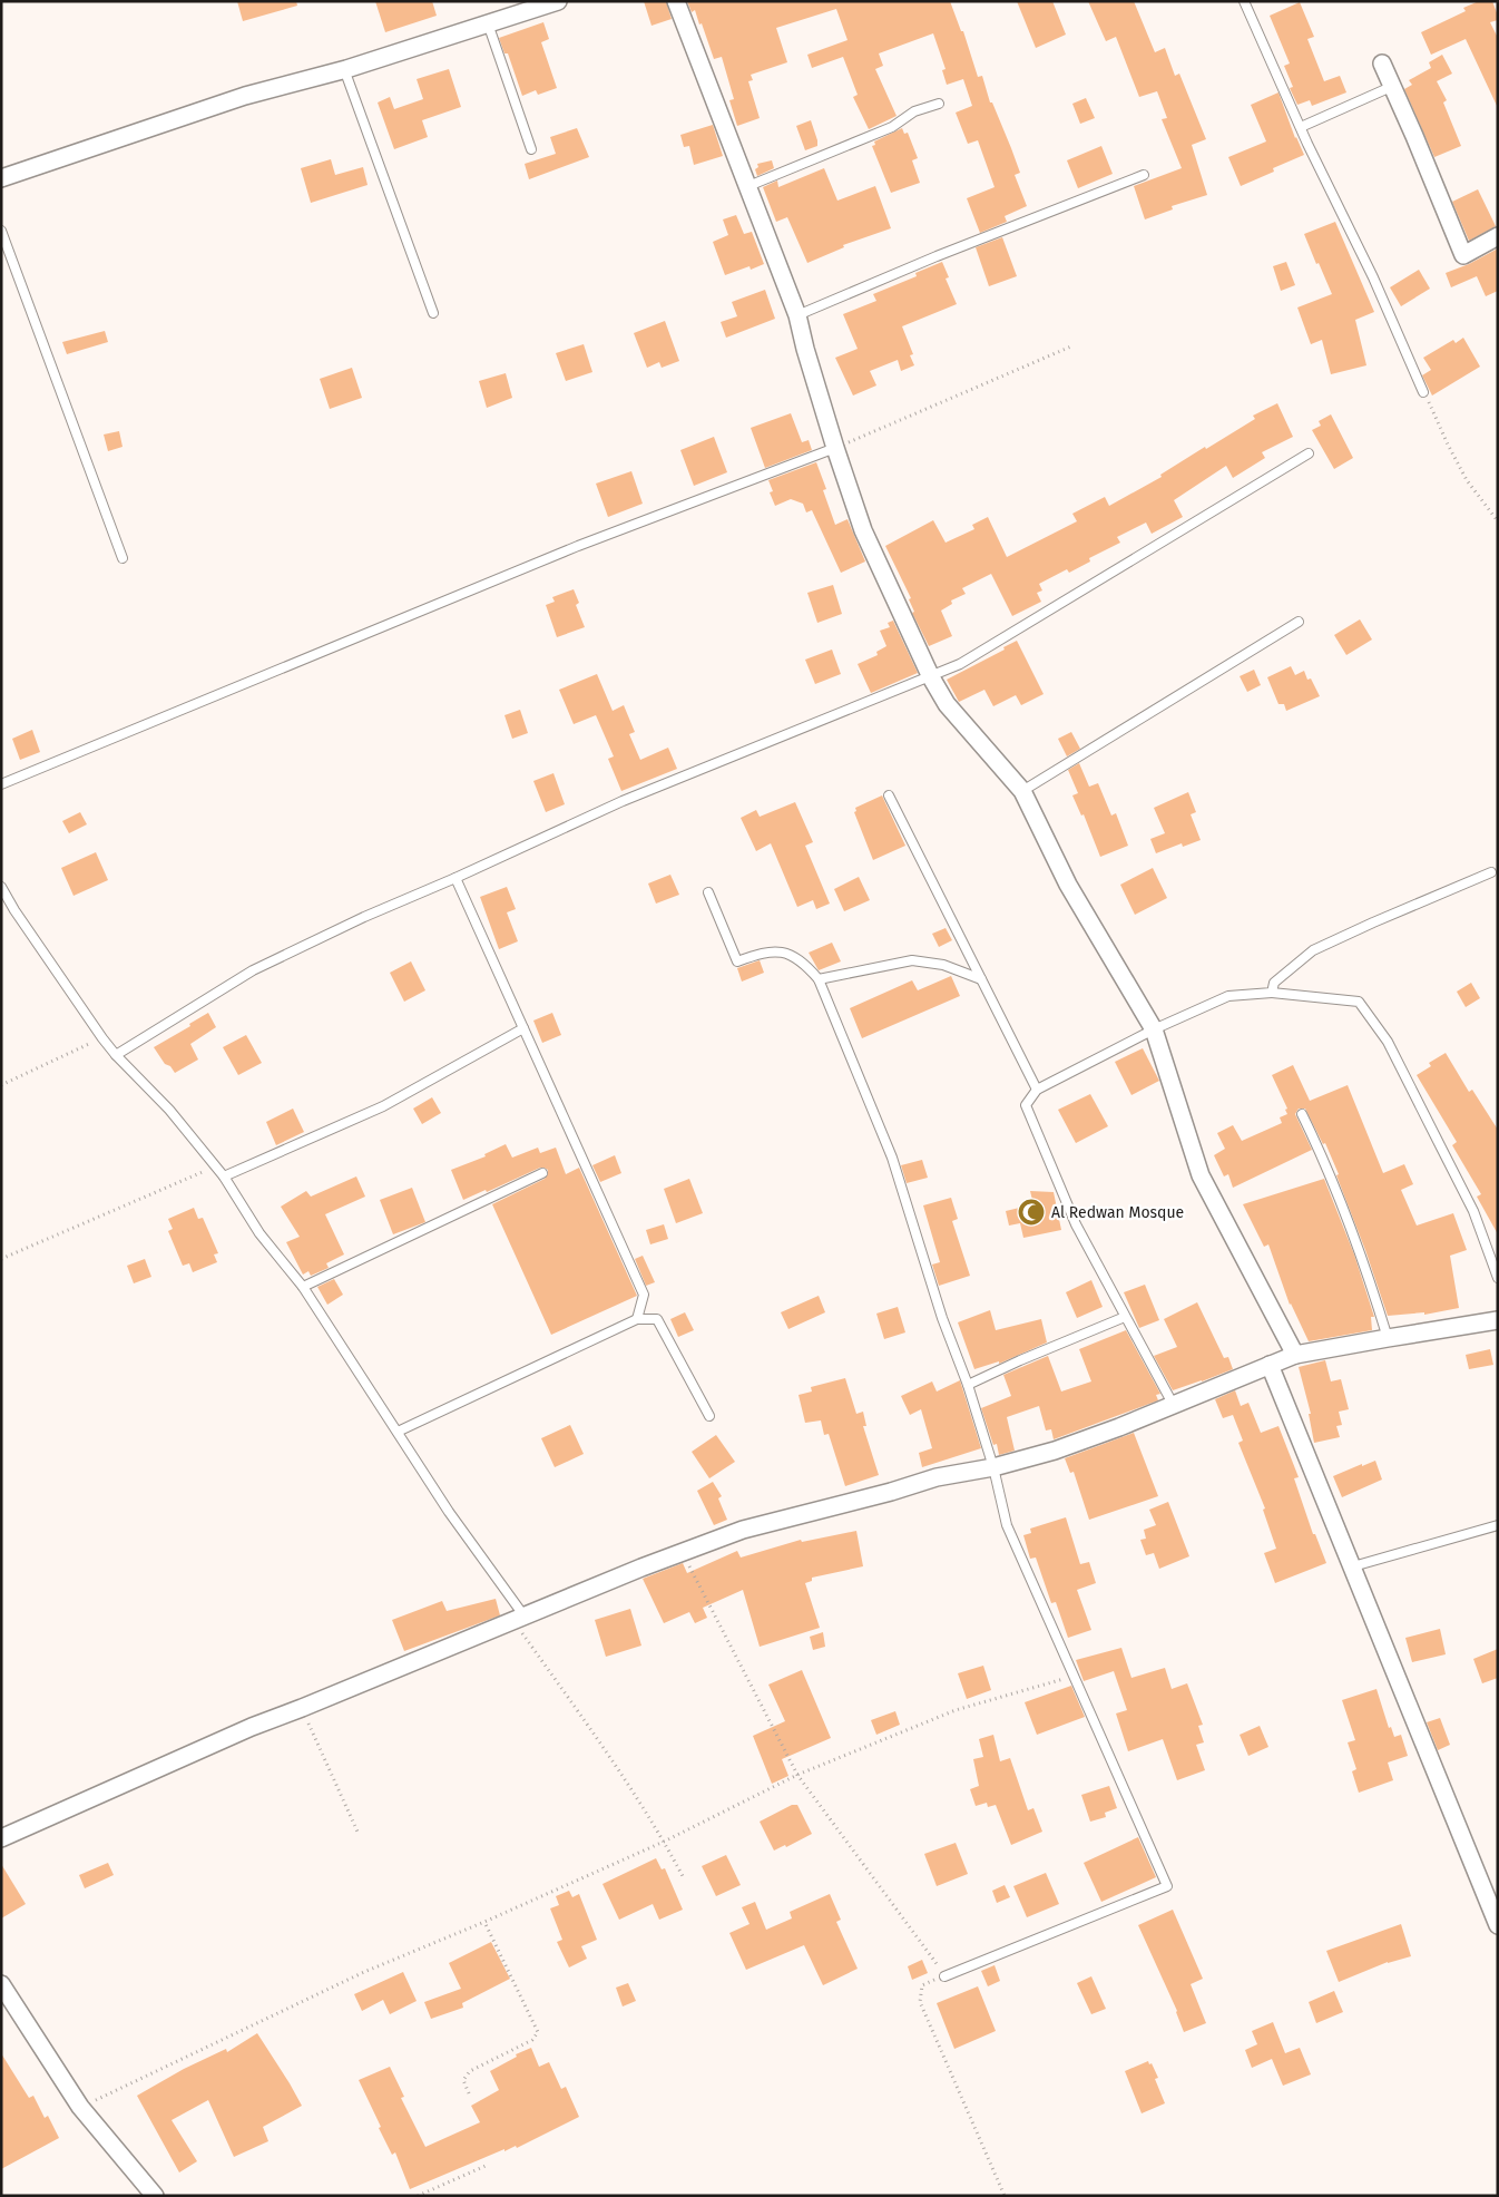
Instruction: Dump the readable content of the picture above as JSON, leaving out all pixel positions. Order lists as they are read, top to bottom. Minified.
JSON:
{"places":{"mosque":["Al Redwan Mosque"]}}
